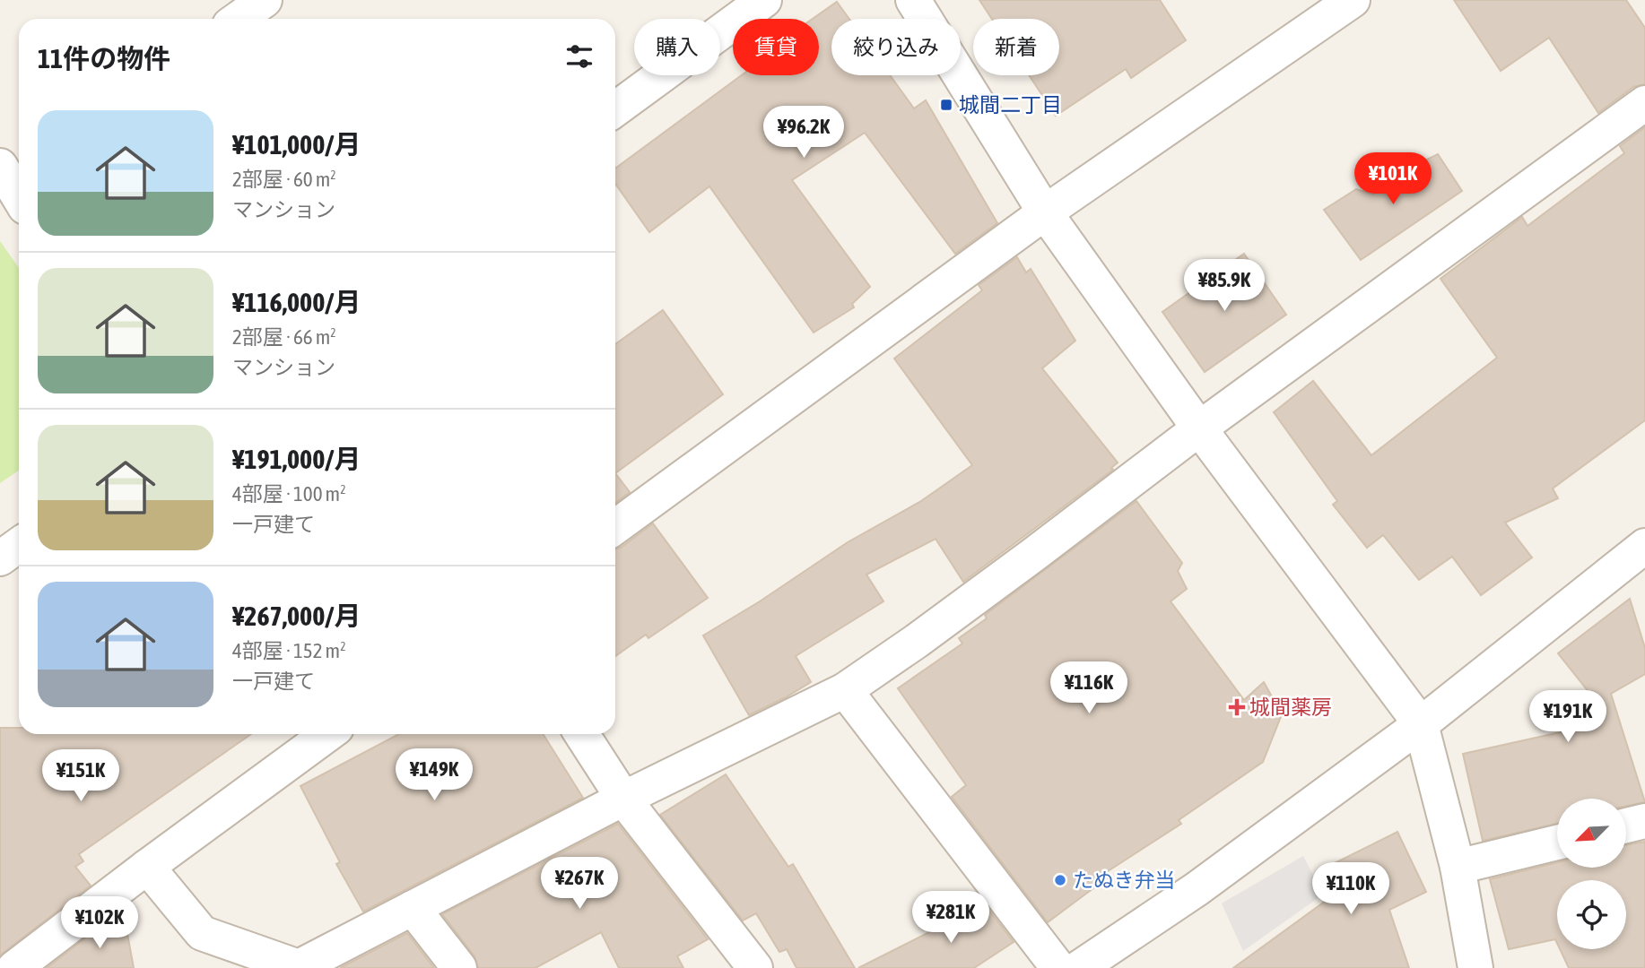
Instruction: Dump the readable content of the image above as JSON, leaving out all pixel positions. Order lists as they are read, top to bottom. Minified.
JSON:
{"places":{"transit":["城間二丁目"],"health":["城間薬房"],"other":["たぬき弁当"]},"north":"bottom left","page":{"chip":["購入","賃貸","絞り込み","新着"],"heading":"11件の物件","list":[{"name":"¥101,000/月","note":"2部屋 · 60 m² · マンション"},{"name":"¥116,000/月","note":"2部屋 · 66 m² · マンション"},{"name":"¥191,000/月","note":"4部屋 · 100 m² · 一戸建て"},{"name":"¥267,000/月","note":"4部屋 · 152 m² · 一戸建て"}],"price":["¥96.2K","¥101K","¥85.9K","¥116K","¥191K","¥149K","¥151K","¥267K","¥110K","¥281K","¥102K"]}}
